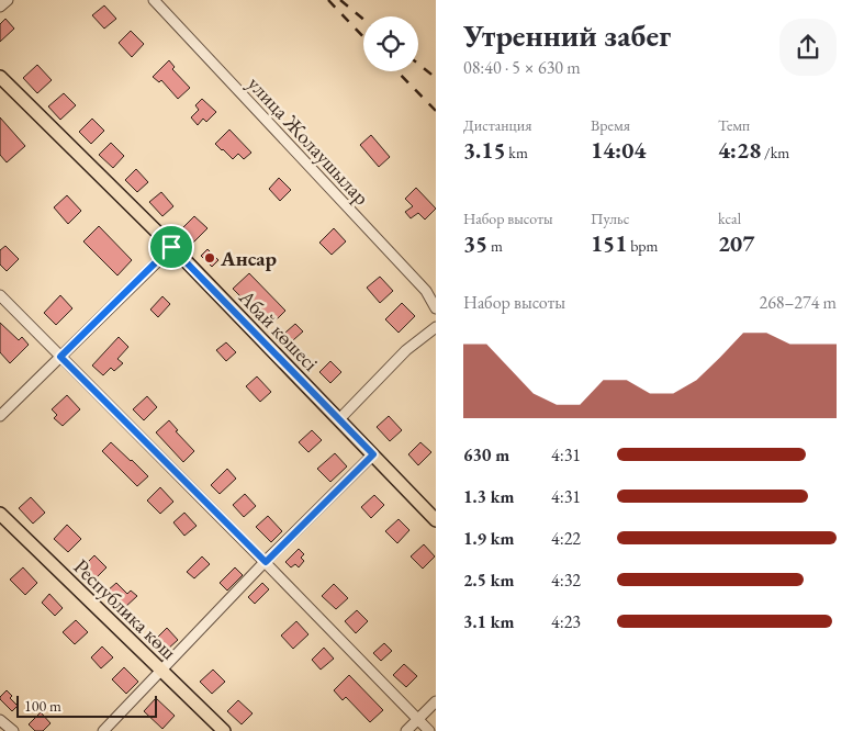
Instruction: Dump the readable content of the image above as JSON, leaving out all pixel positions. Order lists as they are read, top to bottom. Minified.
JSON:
{"streets":{"main road":["Абай көшесі","Республика көш"],"street":["улица Жолаушылар"]},"places":["Ансар"],"scale_bar":"100 m","page":{"heading":["Утренний забег","08:40 · 5 × 630 m"],"stats":[["Дистанция","3.15 km"],["Время","14:04"],["Темп","4:28 /km"],["Набор высоты","35 m"],["Пульс","151 bpm"],["kcal","207"]],"chart":["Набор высоты","268–274 m"],"list":[{"name":"630 m","note":"4:31"},{"name":"1.3 km","note":"4:31"},{"name":"1.9 km","note":"4:22"},{"name":"2.5 km","note":"4:32"},{"name":"3.1 km","note":"4:23"}],"scale":"100 m"}}
